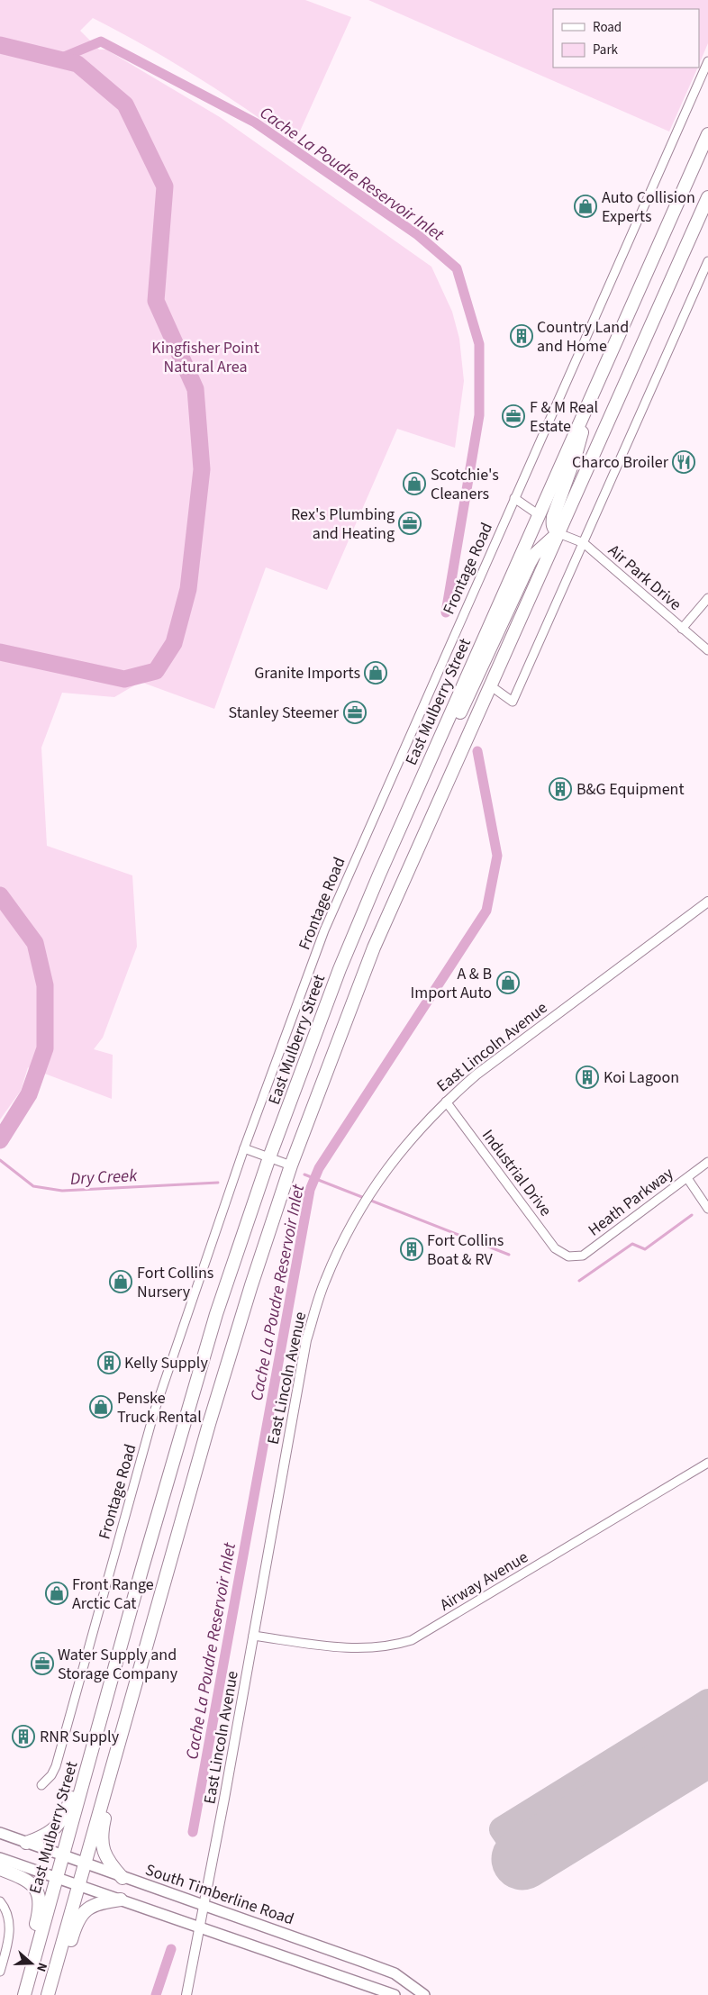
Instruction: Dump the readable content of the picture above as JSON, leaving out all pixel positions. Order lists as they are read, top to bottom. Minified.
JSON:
{"streets":{"highway":["East Mulberry Street"],"main road":["South Timberline Road"],"street":["Frontage Road","Air Park Drive","East Lincoln Avenue","Industrial Drive","Heath Parkway","Airway Avenue"]},"crossings":[["East Mulberry Street","South Timberline Road"],["East Lincoln Avenue","Industrial Drive"],["East Lincoln Avenue","Airway Avenue"],["East Lincoln Avenue","South Timberline Road"],["Industrial Drive","Heath Parkway"]],"water":["Cache La Poudre Reservoir Inlet","Dry Creek"],"parks":["Kingfisher Point Natural Area"],"places":{"shop":["Auto Collision Experts","Scotchie's Cleaners","Granite Imports","A & B Import Auto","Fort Collins Nursery","Penske Truck Rental","Front Range Arctic Cat"],"building":["Country Land and Home","B&G Equipment","Koi Lagoon","Fort Collins Boat & RV","Kelly Supply","RNR Supply"],"office":["F & M Real Estate","Rex's Plumbing and Heating","Stanley Steemer","Water Supply and Storage Company"],"restaurant":["Charco Broiler"]},"legend":["Road","Park"],"north":"right"}
